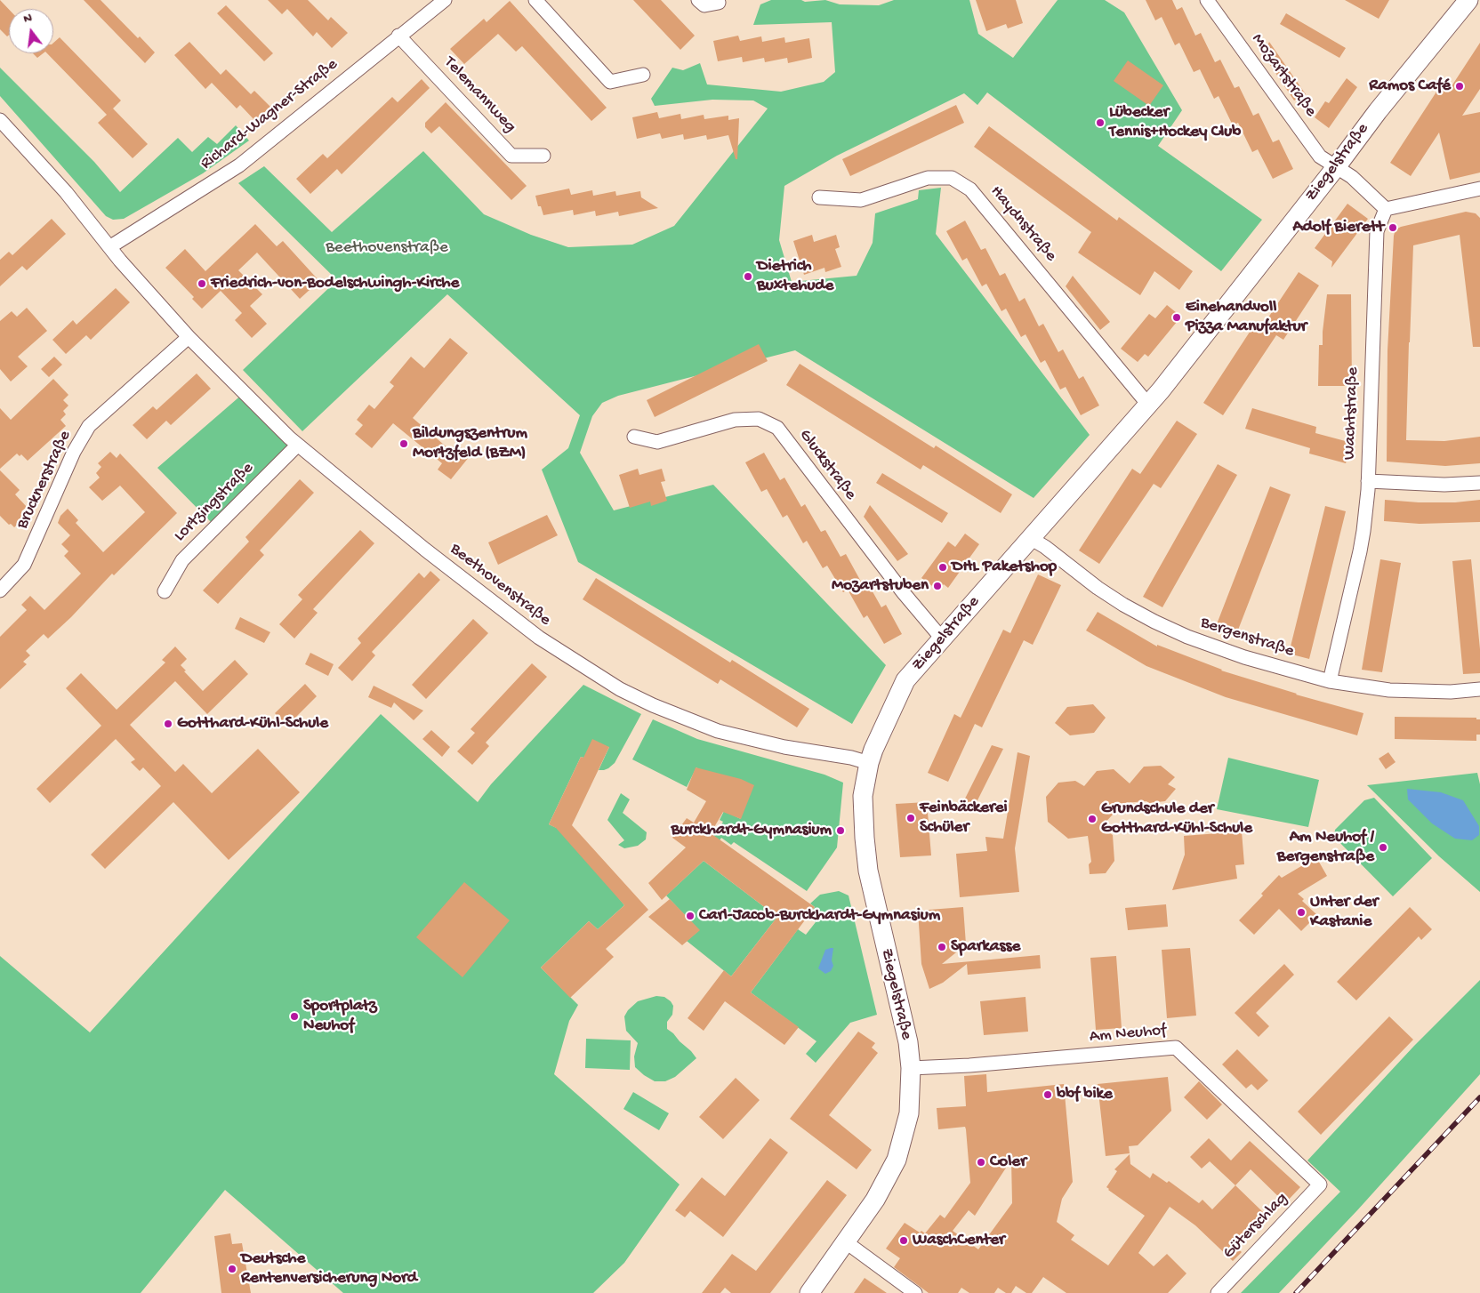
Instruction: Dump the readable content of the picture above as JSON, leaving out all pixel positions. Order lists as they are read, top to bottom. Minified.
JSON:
{"streets":{"main road":["Ziegelstraße"],"street":["Mozartstraße","Telemannweg","Richard-Wagner-Straße","Haydnstraße","Wachtstraße","Gluckstraße","Brucknerstraße","Lortzingstraße","Beethovenstraße","Bergenstraße","Am Neuhof","Güterschlag"]},"crossings":[["Mozartstraße","Ziegelstraße"],["Telemannweg","Richard-Wagner-Straße"],["Richard-Wagner-Straße","Beethovenstraße"],["Ziegelstraße","Haydnstraße"],["Ziegelstraße","Gluckstraße"],["Ziegelstraße","Beethovenstraße"],["Ziegelstraße","Bergenstraße"],["Ziegelstraße","Am Neuhof"],["Wachtstraße","Bergenstraße"],["Brucknerstraße","Beethovenstraße"],["Lortzingstraße","Beethovenstraße"],["Am Neuhof","Güterschlag"]],"parks":["Beethovenstraße"],"places":["Ramos Café","Lübecker Tennis+Hockey Club","Adolf Bierett","Dietrich Buxtehude","Friedrich-von-Bodelschwingh-Kirche","Einehandvoll Pizza Manufaktur","Bildungszentrum Mortzfeld (BZM)","DHL Paketshop","Mozartstuben","Gotthard-Kühl-Schule","Feinbäckerei Schüler","Grundschule der Gotthard-Kühl-Schule","Burckhardt-Gymnasium","Am Neuhof / Bergenstraße","Unter der Kastanie","Carl-Jacob-Burckhardt-Gymnasium","Sparkasse","Sportplatz Neuhof","bbf bike","Coler","WaschCenter","Deutsche Rentenversicherung Nord"],"north":"top"}
